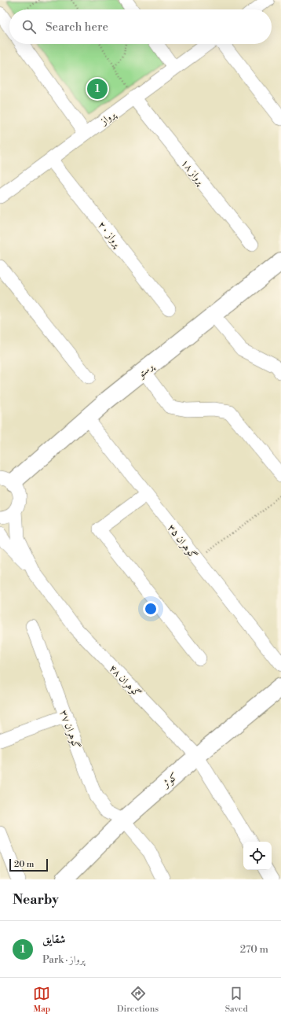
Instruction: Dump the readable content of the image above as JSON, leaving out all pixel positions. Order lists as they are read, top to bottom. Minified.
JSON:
{"streets":{"street":["پرواز","پرواز ۱۸","پرواز ۲۰","پرستو","گوهران ۳۵","گوهران ۴۸","گوهران ۳۷","کوثر"]},"crossings":[["پرواز","پرواز ۱۸"],["پرواز","پرواز ۲۰"],["پرستو","گوهران ۳۵"],["پرستو","گوهران ۴۸"],["گوهران ۴۸","کوثر"],["گوهران ۳۷","کوثر"]],"scale_bar":"20 m","page":{"search":"Search here","pins":"1","scale":"20 m","heading":"Nearby","list":[{"mark":"1","name":"شقایق","note":"Park · پرواز","value":"270 m"}],"nav":["Map","Directions","Saved"]}}
